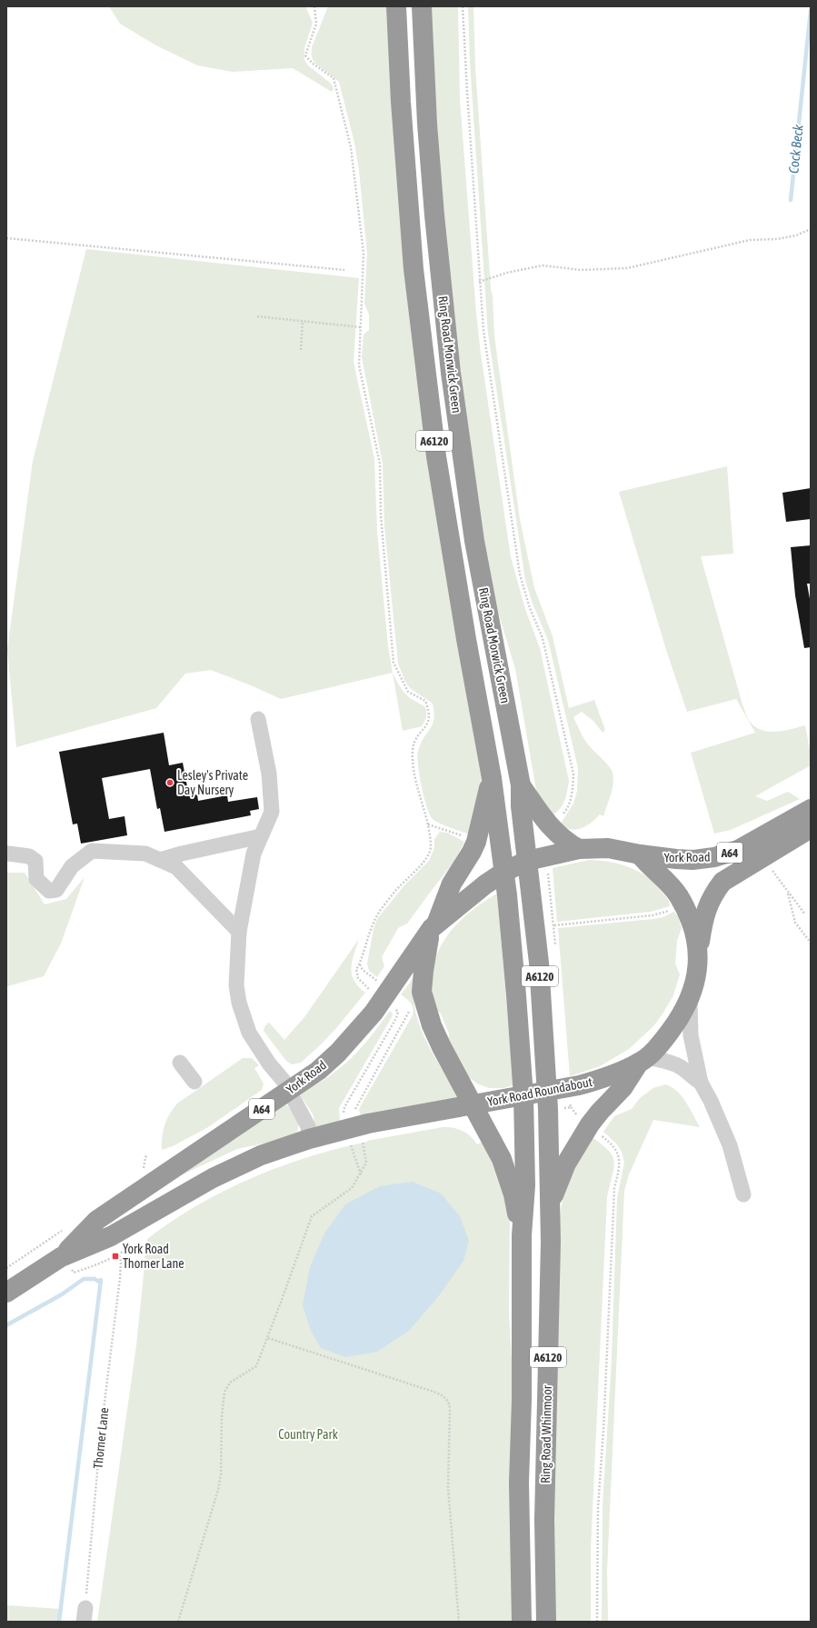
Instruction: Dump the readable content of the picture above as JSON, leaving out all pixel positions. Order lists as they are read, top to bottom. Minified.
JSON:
{"streets":{"highway":["Ring Road Morwick Green","A6120","A64","York Road","York Road Roundabout","Ring Road Whinmoor"],"path":["Thorner Lane"]},"crossings":[["Ring Road Morwick Green","A6120"],["Ring Road Morwick Green","York Road"],["Ring Road Morwick Green","York Road Roundabout"],["A6120","York Road Roundabout"],["A6120","Ring Road Whinmoor"],["A64","York Road Roundabout"],["York Road","York Road Roundabout"],["York Road","Ring Road Whinmoor"],["York Road Roundabout","Ring Road Whinmoor"]],"water":["Cock Beck"],"parks":["Country Park"],"places":{"other":["Lesley's Private Day Nursery"],"transit":["York Road Thorner Lane"]}}
